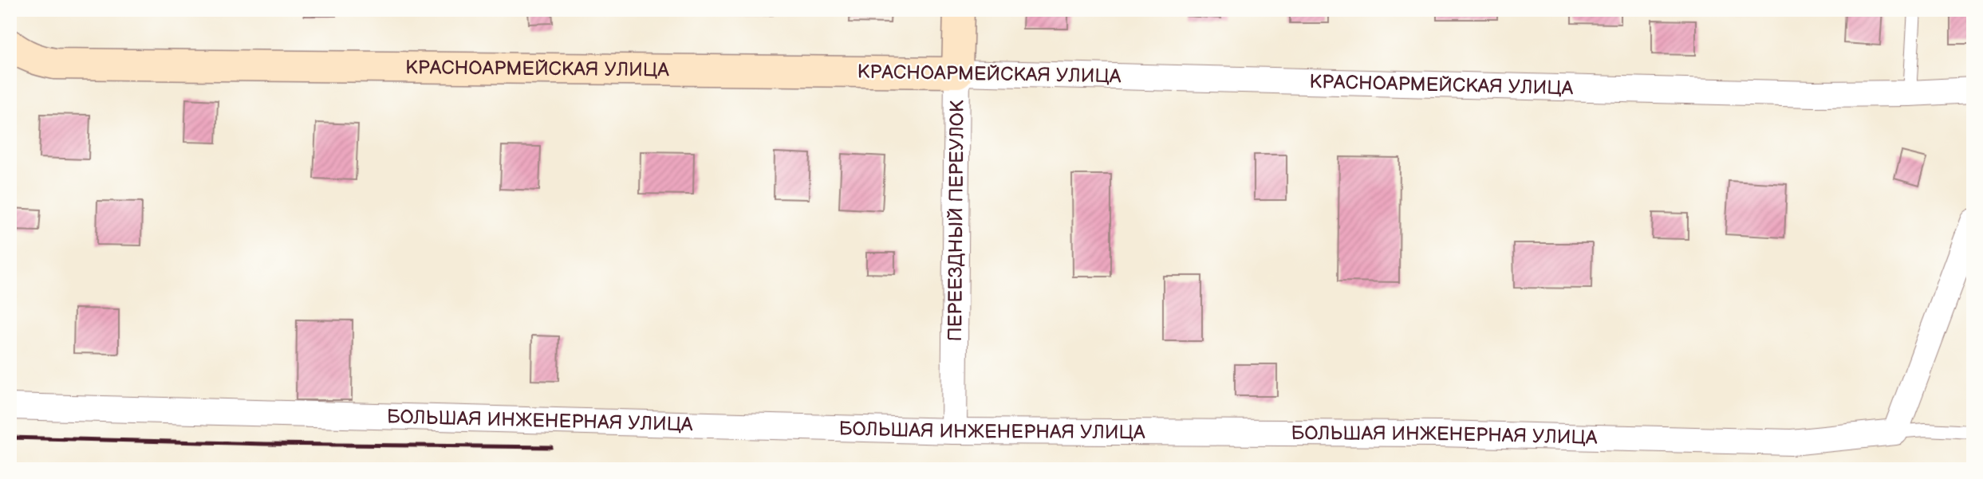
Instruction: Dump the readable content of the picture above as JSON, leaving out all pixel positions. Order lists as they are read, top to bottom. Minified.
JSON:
{"streets":{"street":["КРАСНОАРМЕЙСКАЯ УЛИЦА","ПЕРЕЕЗДНЫЙ ПЕРЕУЛОК","БОЛЬШАЯ ИНЖЕНЕРНАЯ УЛИЦА"]},"crossings":[["КРАСНОАРМЕЙСКАЯ УЛИЦА","ПЕРЕЕЗДНЫЙ ПЕРЕУЛОК"],["ПЕРЕЕЗДНЫЙ ПЕРЕУЛОК","БОЛЬШАЯ ИНЖЕНЕРНАЯ УЛИЦА"]]}
